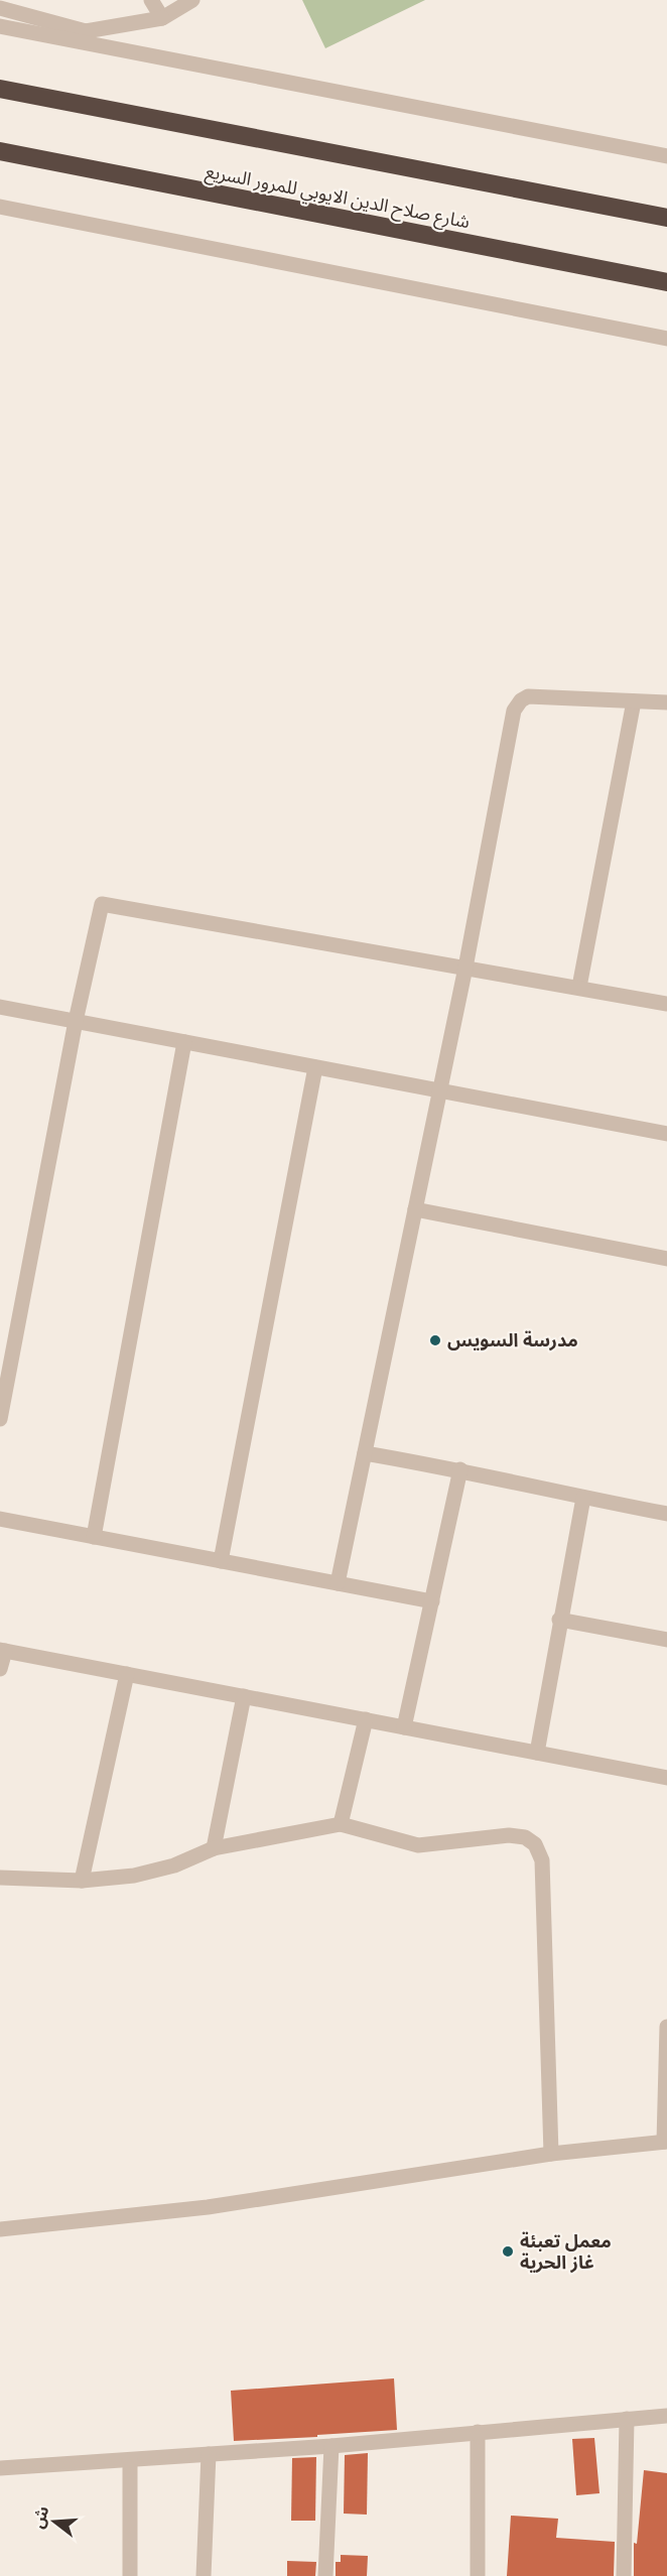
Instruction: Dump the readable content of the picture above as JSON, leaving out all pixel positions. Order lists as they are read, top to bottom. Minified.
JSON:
{"streets":{"highway":["شارع صلاح الدين الايوبي للمرور السريع"]},"places":["مدرسة السويس","معمل تعبئة غاز الحرية"],"north":"left"}
